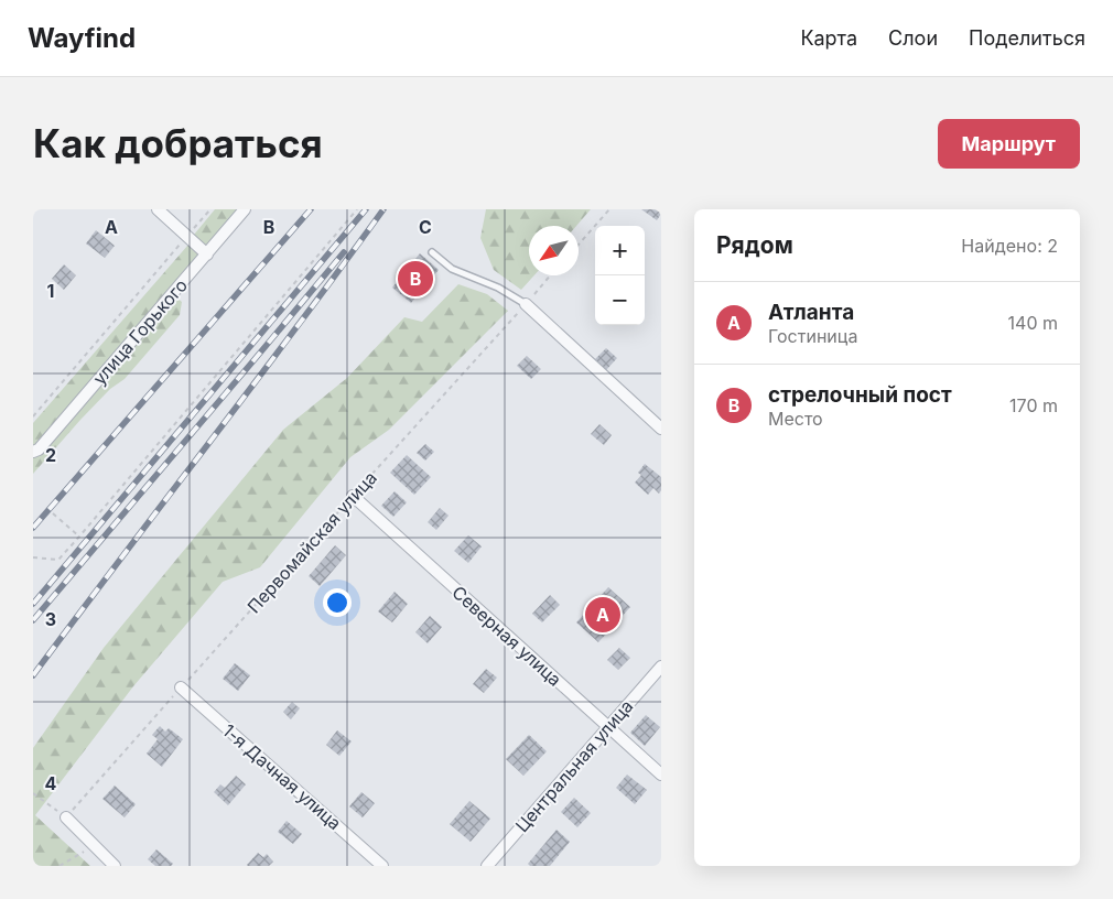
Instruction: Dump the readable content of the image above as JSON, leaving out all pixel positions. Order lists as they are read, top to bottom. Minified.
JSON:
{"streets":{"street":["улица Горького","Северная улица","Центральная улица","1-я Дачная улица"],"path":["Первомайская улица"]},"crossings":[["Первомайская улица","Северная улица"],["Первомайская улица","1-я Дачная улица"],["Северная улица","Центральная улица"]],"north":"bottom left","page":{"header":"Wayfind","nav":["Карта","Слои","Поделиться"],"buttons":"Маршрут","title":"Как добраться","heading":["Рядом","Найдено: 2"],"map_buttons":["+","−"],"pins":["B","A"],"list":[{"mark":"A","name":"Атланта","note":"Гостиница","value":"140 m"},{"mark":"B","name":"стрелочный пост","note":"Место","value":"170 m"}]},"grid":{"columns":["A","B","C"],"rows":["1","2","3","4"]}}
